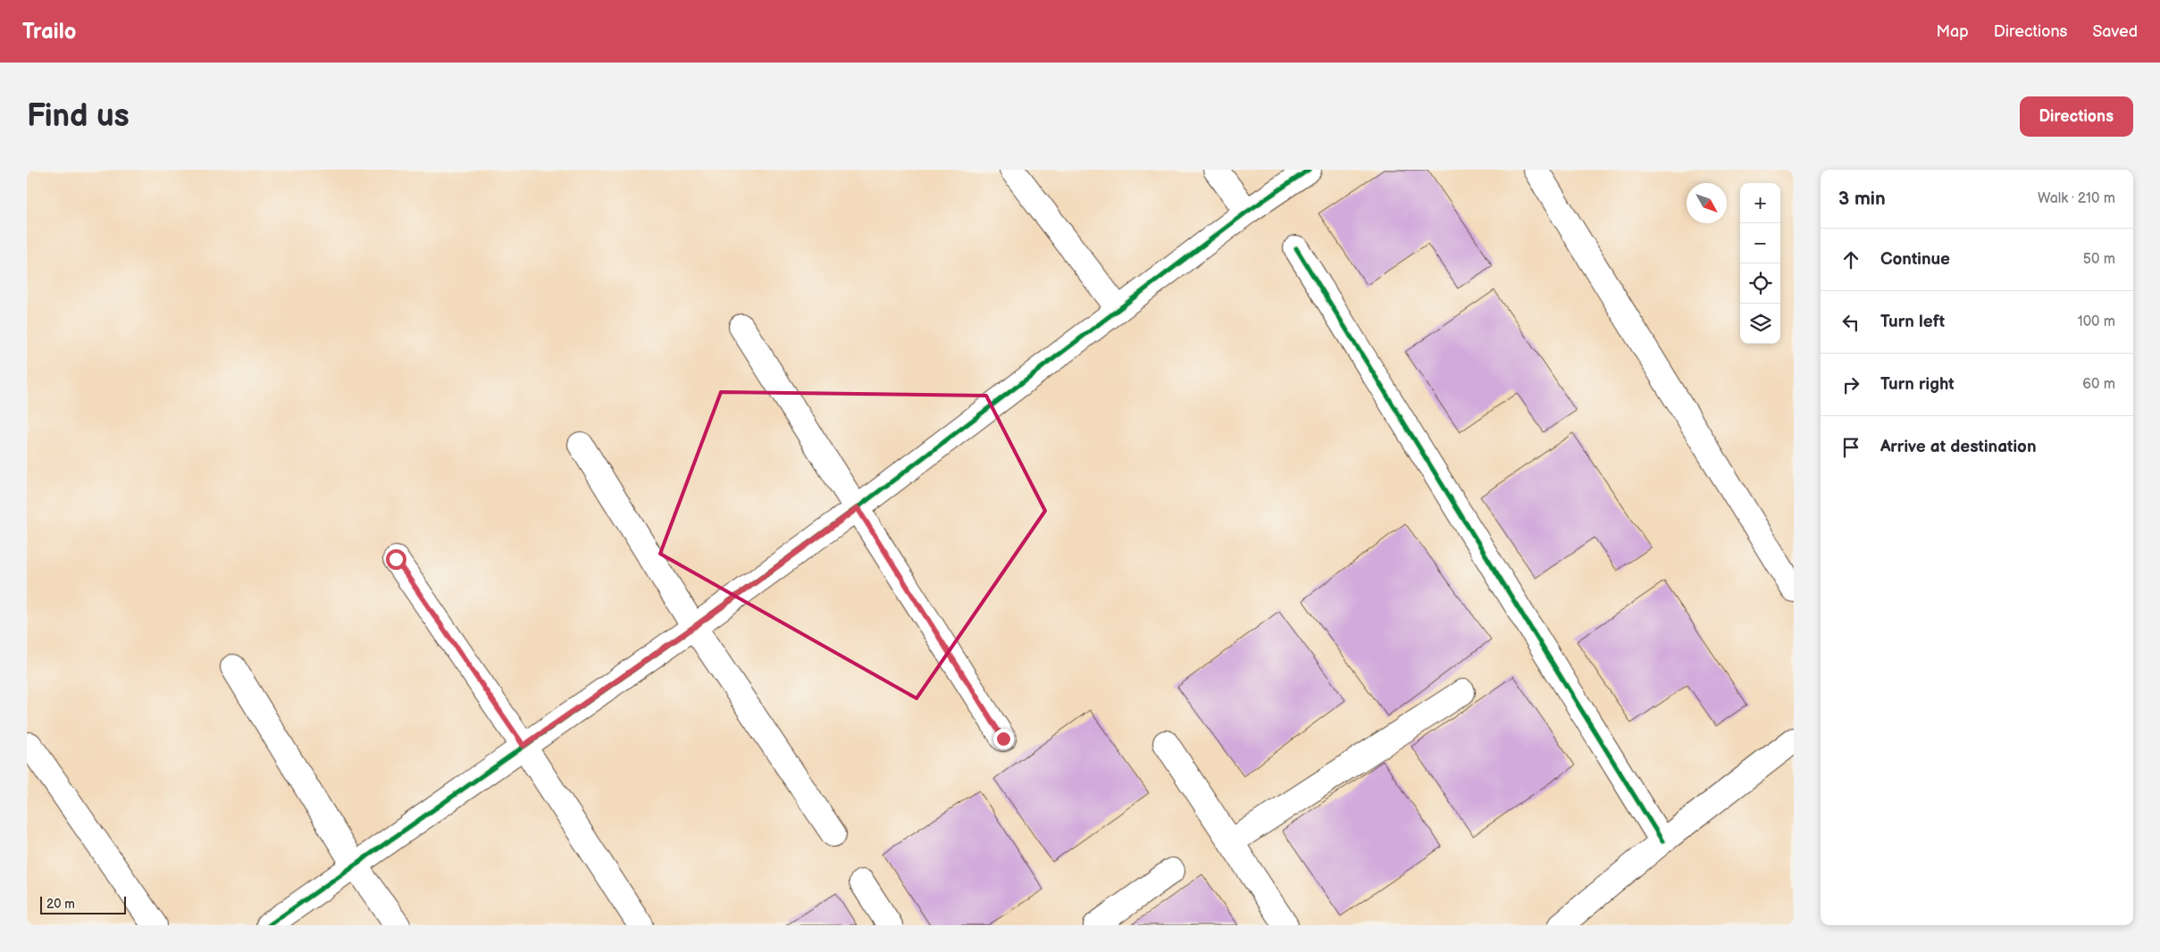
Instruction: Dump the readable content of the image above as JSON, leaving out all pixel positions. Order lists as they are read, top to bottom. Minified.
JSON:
{"scale_bar":"20 m","north":"bottom right","page":{"header":"Trailo","nav":["Map","Directions","Saved"],"buttons":"Directions","title":"Find us","heading":["3 min","Walk · 210 m"],"map_buttons":["+","−"],"list":[["Continue","50 m"],["Turn left","100 m"],["Turn right","60 m"],"Arrive at destination"],"scale":"20 m"}}
